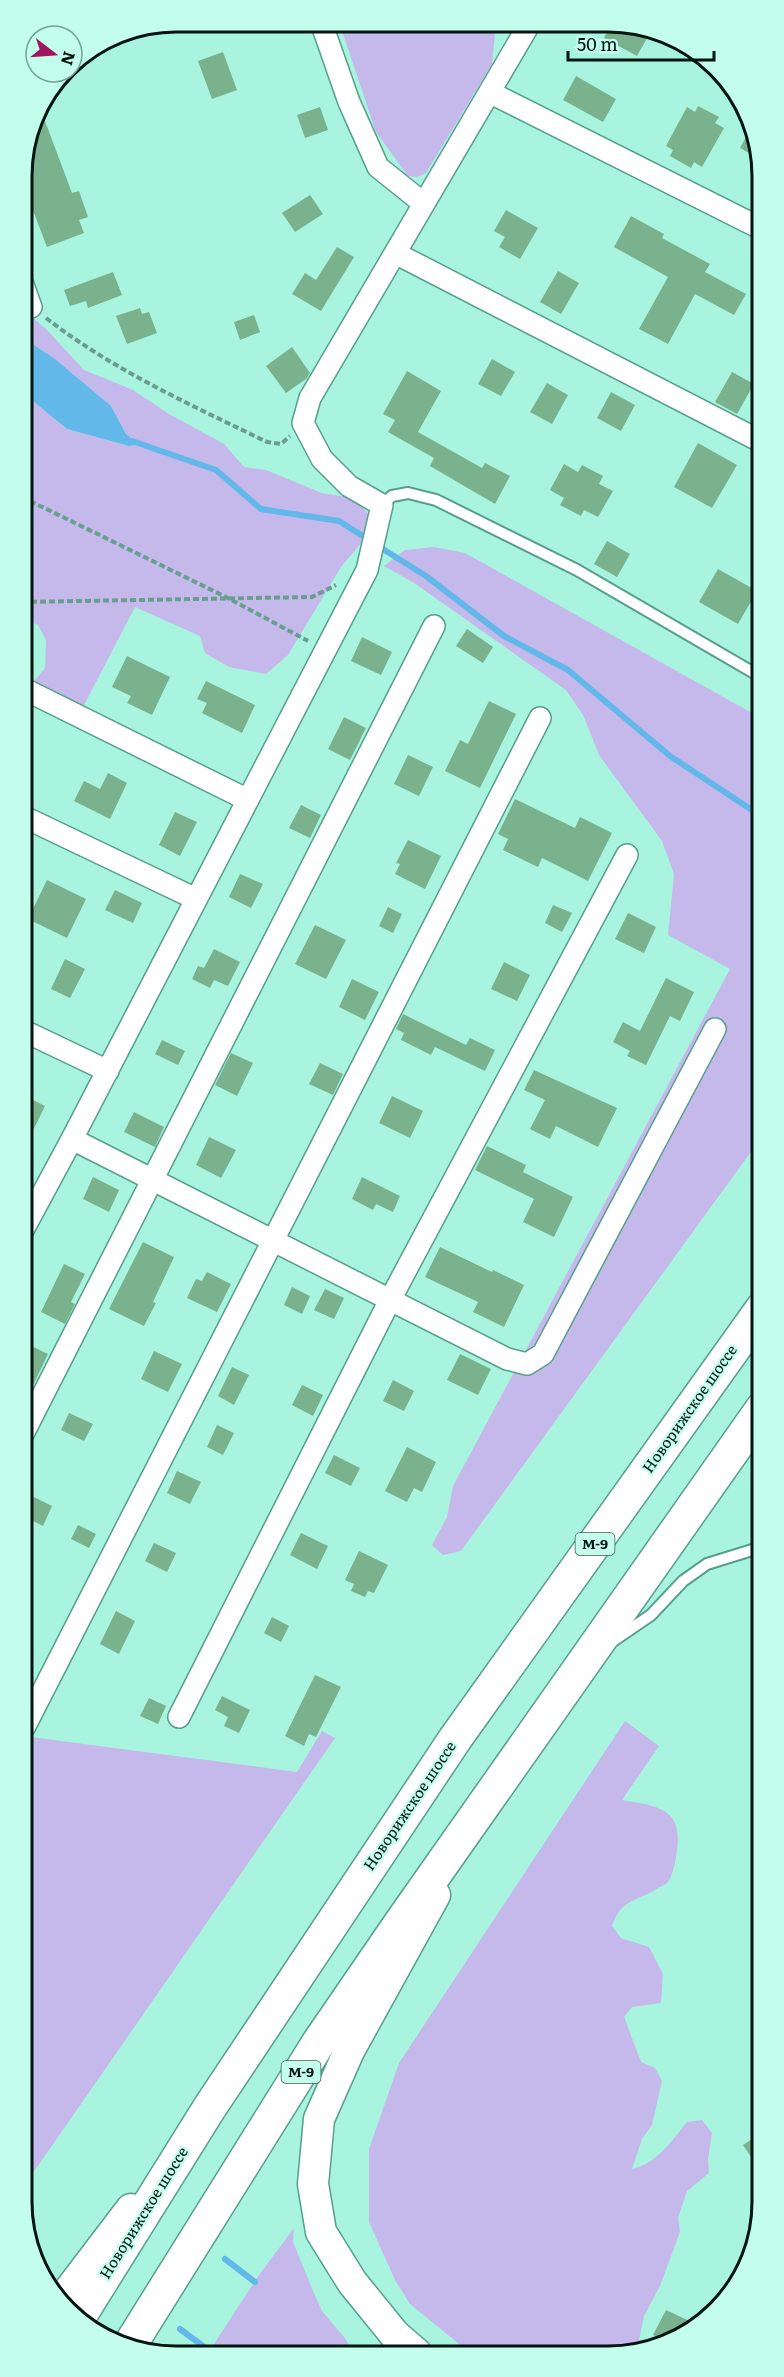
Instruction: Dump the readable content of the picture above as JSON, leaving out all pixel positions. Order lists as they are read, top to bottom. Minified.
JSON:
{"streets":{"highway":["Новорижское шоссе","М-9"]},"crossings":[["Новорижское шоссе","М-9"]],"scale_bar":"50 m","north":"right"}
